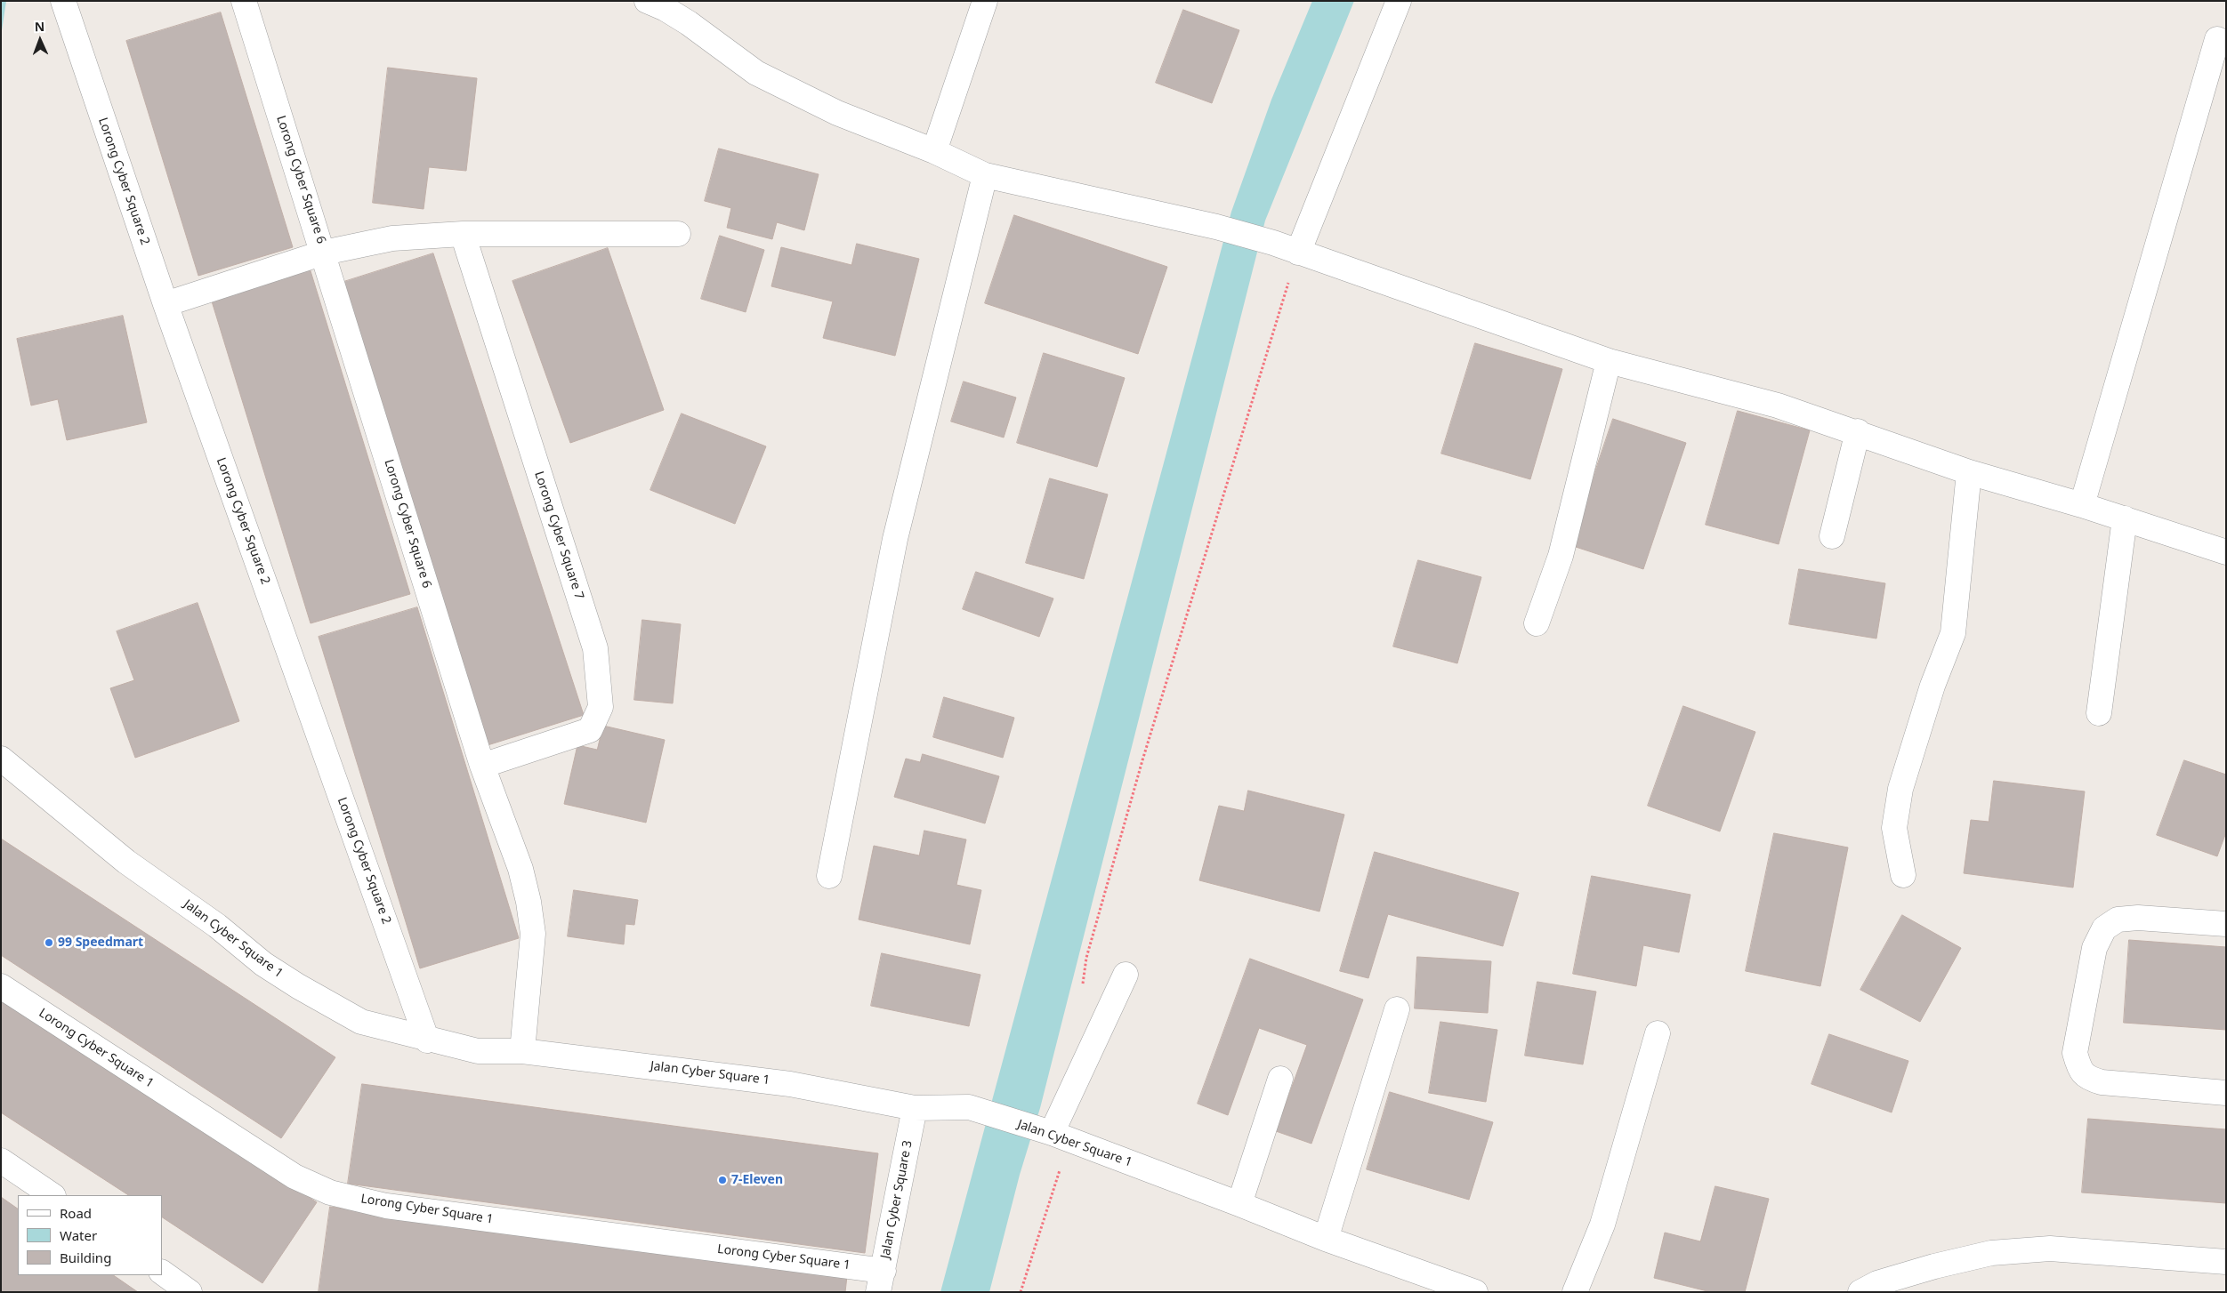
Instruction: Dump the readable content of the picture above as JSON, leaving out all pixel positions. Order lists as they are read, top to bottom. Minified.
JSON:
{"streets":{"street":["Lorong Cyber Square 6","Lorong Cyber Square 2","Lorong Cyber Square 7","Jalan Cyber Square 1","Lorong Cyber Square 1","Jalan Cyber Square 3"]},"crossings":[["Lorong Cyber Square 6","Lorong Cyber Square 7"],["Lorong Cyber Square 6","Jalan Cyber Square 1"],["Lorong Cyber Square 2","Jalan Cyber Square 1"],["Jalan Cyber Square 1","Jalan Cyber Square 3"],["Lorong Cyber Square 1","Jalan Cyber Square 3"]],"places":["99 Speedmart","7-Eleven"],"legend":["Road","Water","Building"],"north":"top"}
